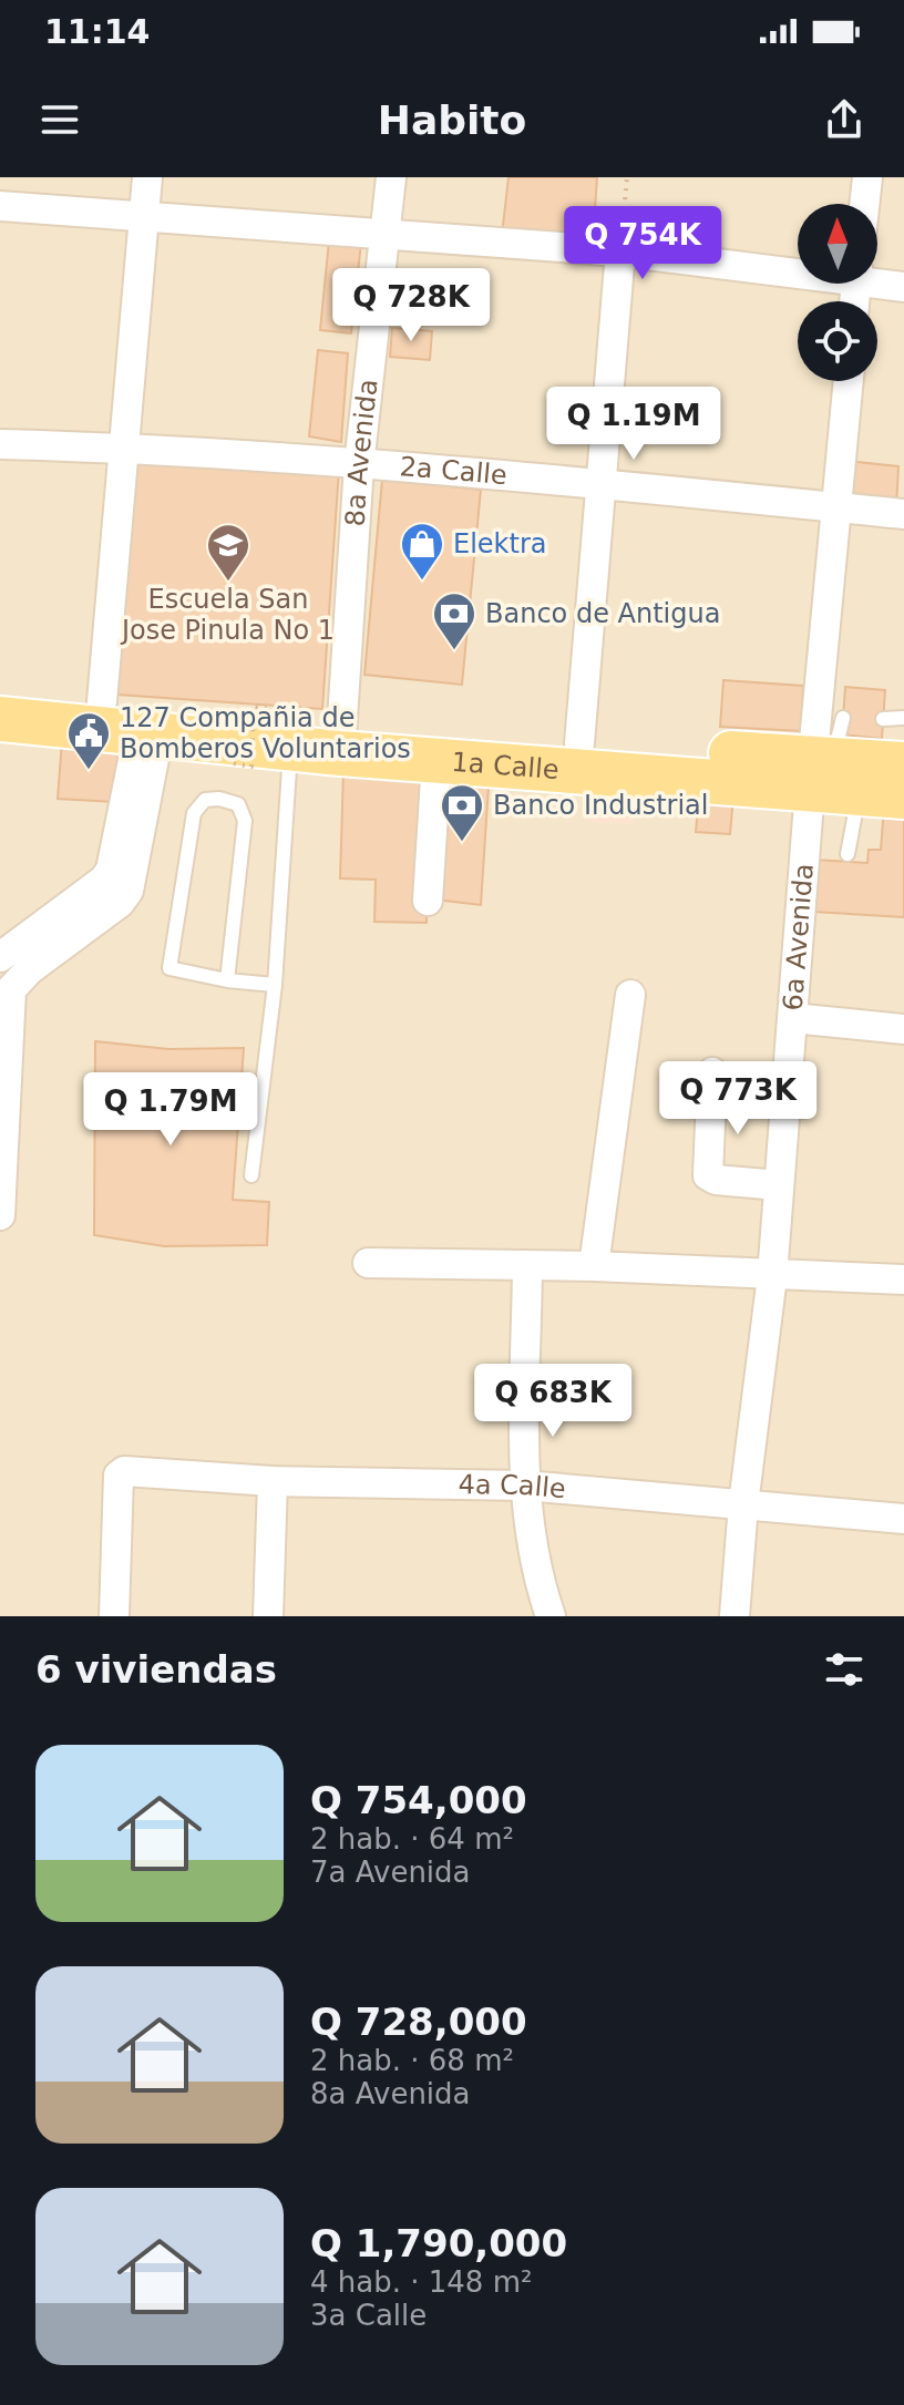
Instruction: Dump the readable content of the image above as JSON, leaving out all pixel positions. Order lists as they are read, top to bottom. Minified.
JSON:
{"streets":{"main road":["1a Calle"],"street":["8a Avenida","2a Calle","6a Avenida","4a Calle"]},"crossings":[["8a Avenida","2a Calle"],["8a Avenida","1a Calle"],["2a Calle","6a Avenida"],["1a Calle","6a Avenida"],["6a Avenida","4a Calle"]],"places":{"shop":["Elektra"],"school or university":["Escuela San Jose Pinula No 1"],"bank":["Banco de Antigua","Banco Industrial"],"public building":["127 Compañia de Bomberos Voluntarios"]},"north":"top","page":{"status":"11:14","header":"Habito","price":["Q 754K","Q 728K","Q 1.19M","Q 773K","Q 1.79M","Q 683K"],"heading":"6 viviendas","list":[{"name":"Q 754,000","note":"2 hab. · 64 m² · 7a Avenida"},{"name":"Q 728,000","note":"2 hab. · 68 m² · 8a Avenida"},{"name":"Q 1,790,000","note":"4 hab. · 148 m² · 3a Calle"}]}}
